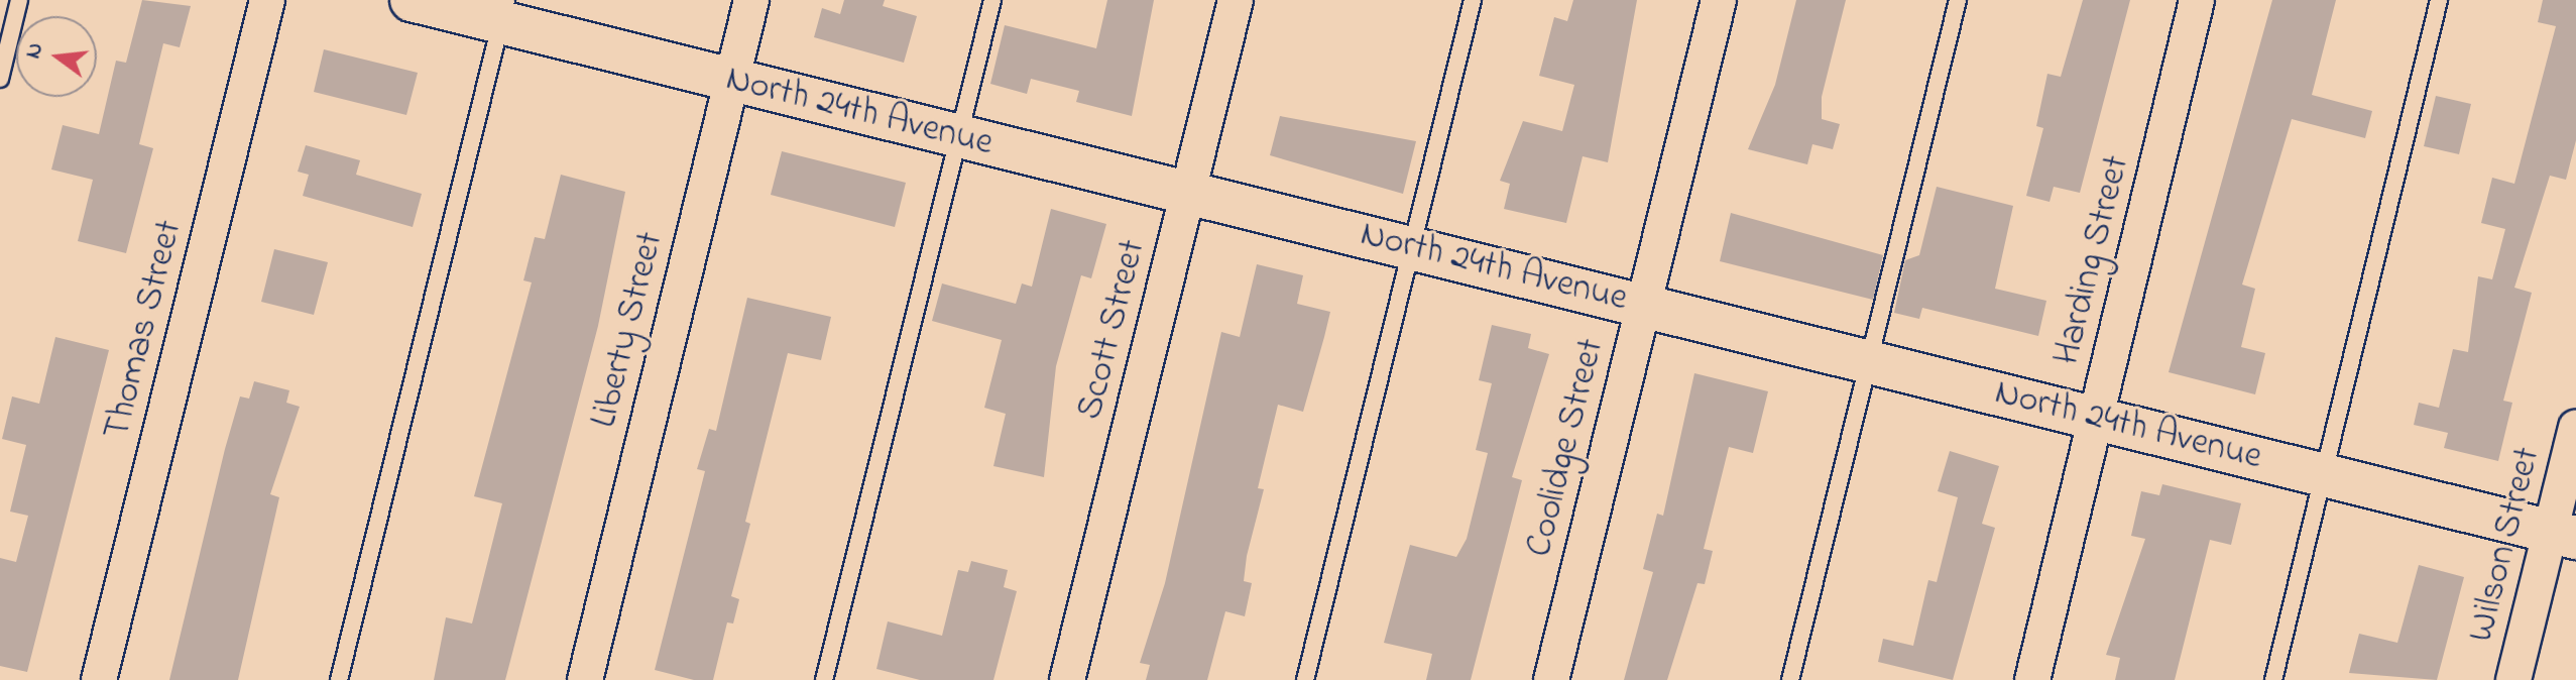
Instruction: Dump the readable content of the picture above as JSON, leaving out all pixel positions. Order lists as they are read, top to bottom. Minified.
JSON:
{"streets":{"street":["North 24th Avenue","Harding Street","Thomas Street","Liberty Street","Scott Street","Coolidge Street","Wilson Street"]},"crossings":[["North 24th Avenue","Harding Street"],["North 24th Avenue","Liberty Street"],["North 24th Avenue","Scott Street"],["North 24th Avenue","Coolidge Street"],["North 24th Avenue","Wilson Street"]],"north":"left"}
